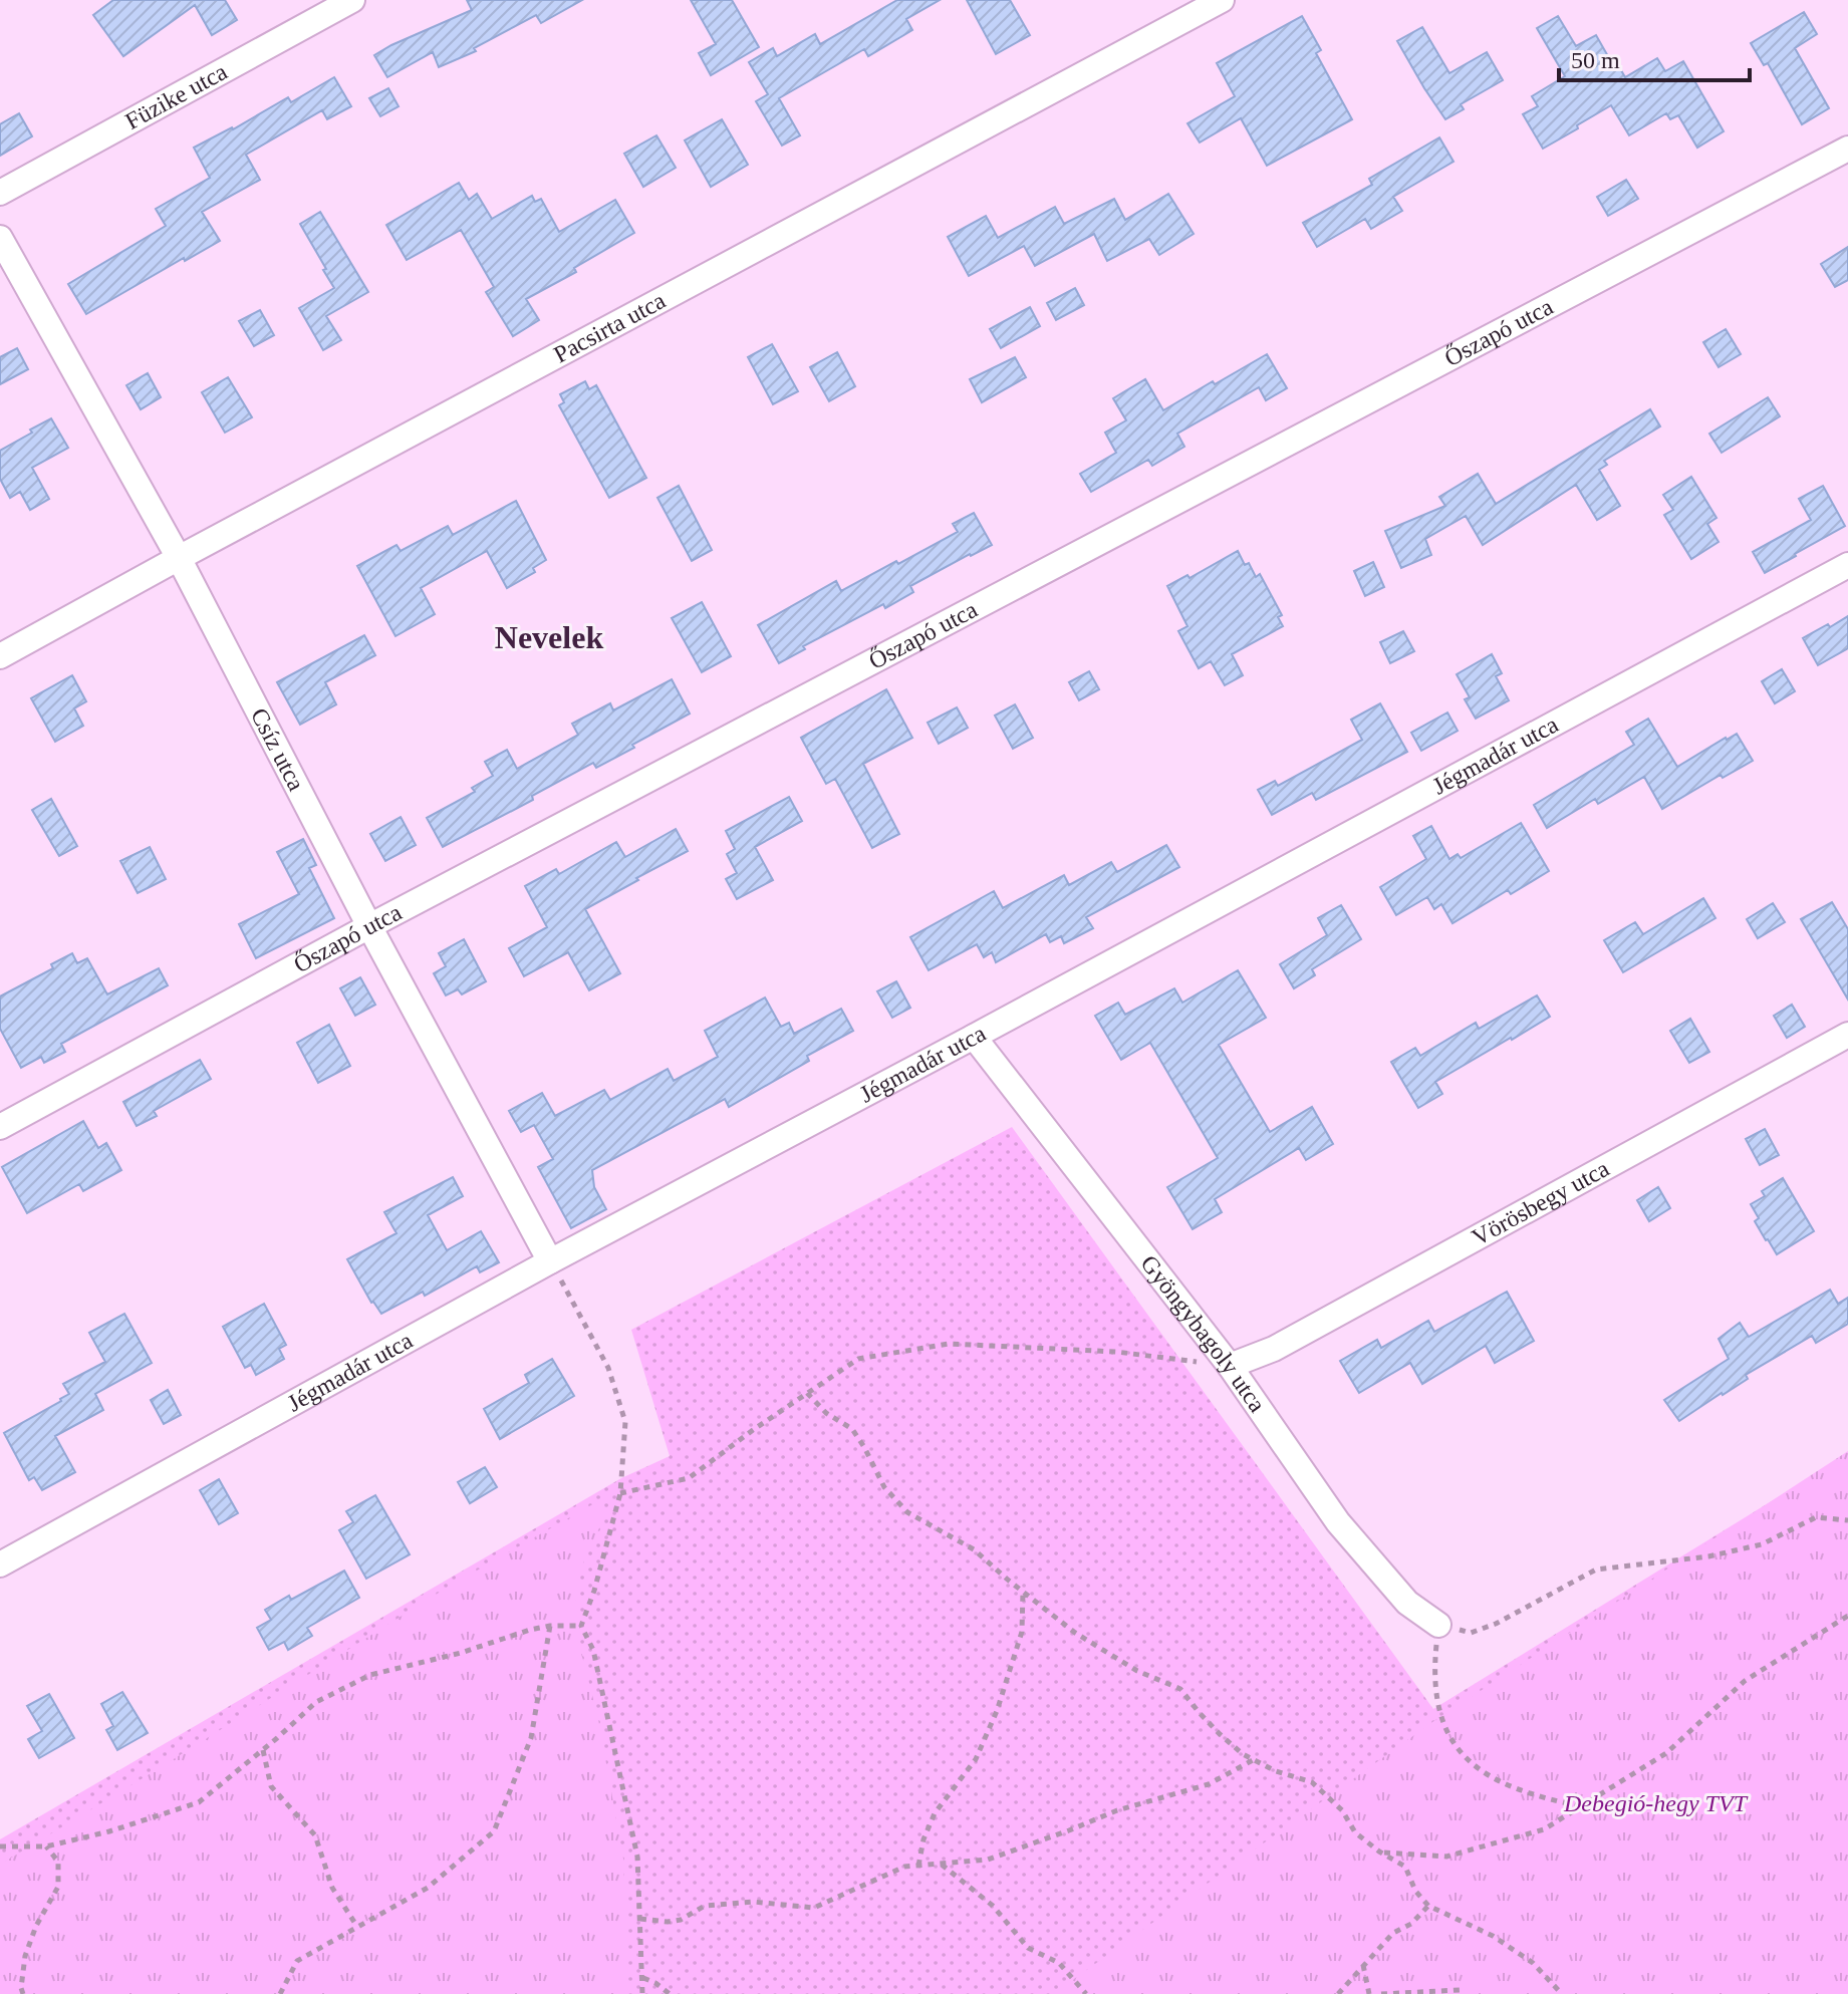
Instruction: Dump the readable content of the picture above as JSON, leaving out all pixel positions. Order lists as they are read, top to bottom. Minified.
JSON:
{"streets":{"street":["Füzike utca","Pacsirta utca","Őszapó utca","Csíz utca","Jégmadár utca","Vörösbegy utca","Gyöngybagoly utca"]},"crossings":[["Pacsirta utca","Csíz utca"],["Őszapó utca","Csíz utca"],["Csíz utca","Jégmadár utca"],["Jégmadár utca","Gyöngybagoly utca"],["Vörösbegy utca","Gyöngybagoly utca"]],"districts":["Nevelek"],"parks":["Debegió-hegy TVT"],"scale_bar":"50 m"}
